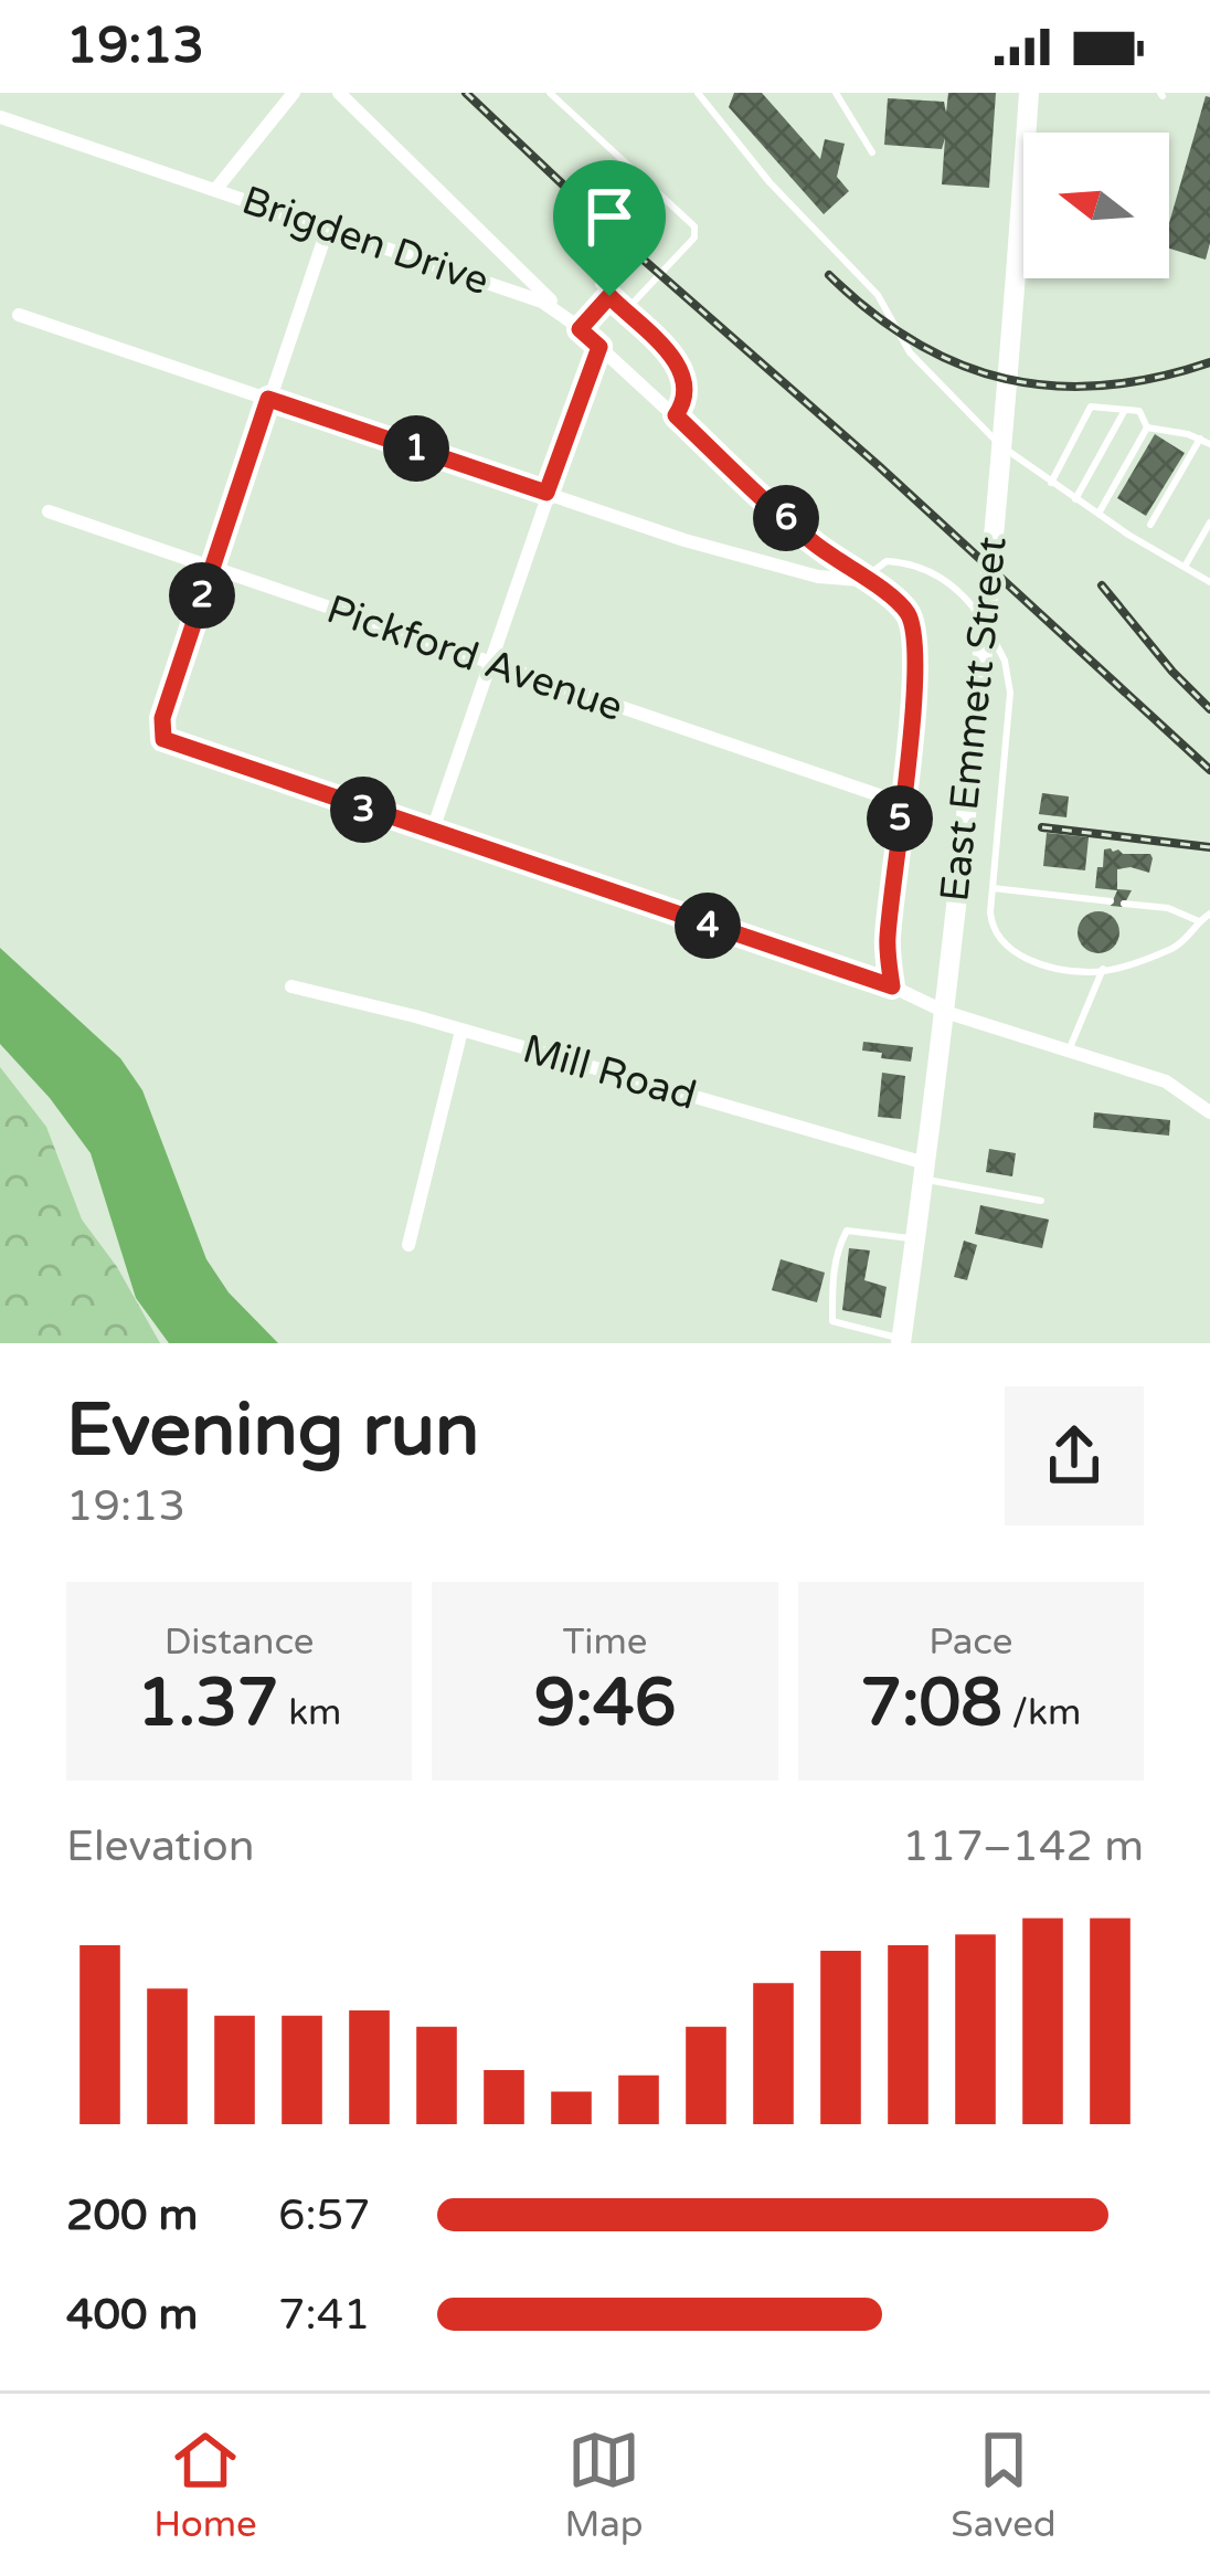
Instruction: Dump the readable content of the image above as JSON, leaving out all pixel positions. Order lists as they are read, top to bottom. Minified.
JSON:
{"streets":{"street":["Brigden Drive","Pickford Avenue","East Emmett Street","Mill Road"]},"crossings":[["Brigden Drive","Pickford Avenue"],["East Emmett Street","Mill Road"]],"north":"left","page":{"status":"19:13","pins":["1","6","2","3","5","4"],"heading":["Evening run","19:13"],"stats":[["Distance","1.37 km"],["Time","9:46"],["Pace","7:08 /km"]],"chart":["Elevation","117–142 m"],"list":[{"name":"200 m","note":"6:57"},{"name":"400 m","note":"7:41"}],"tabs":["Home","Map","Saved"]}}
